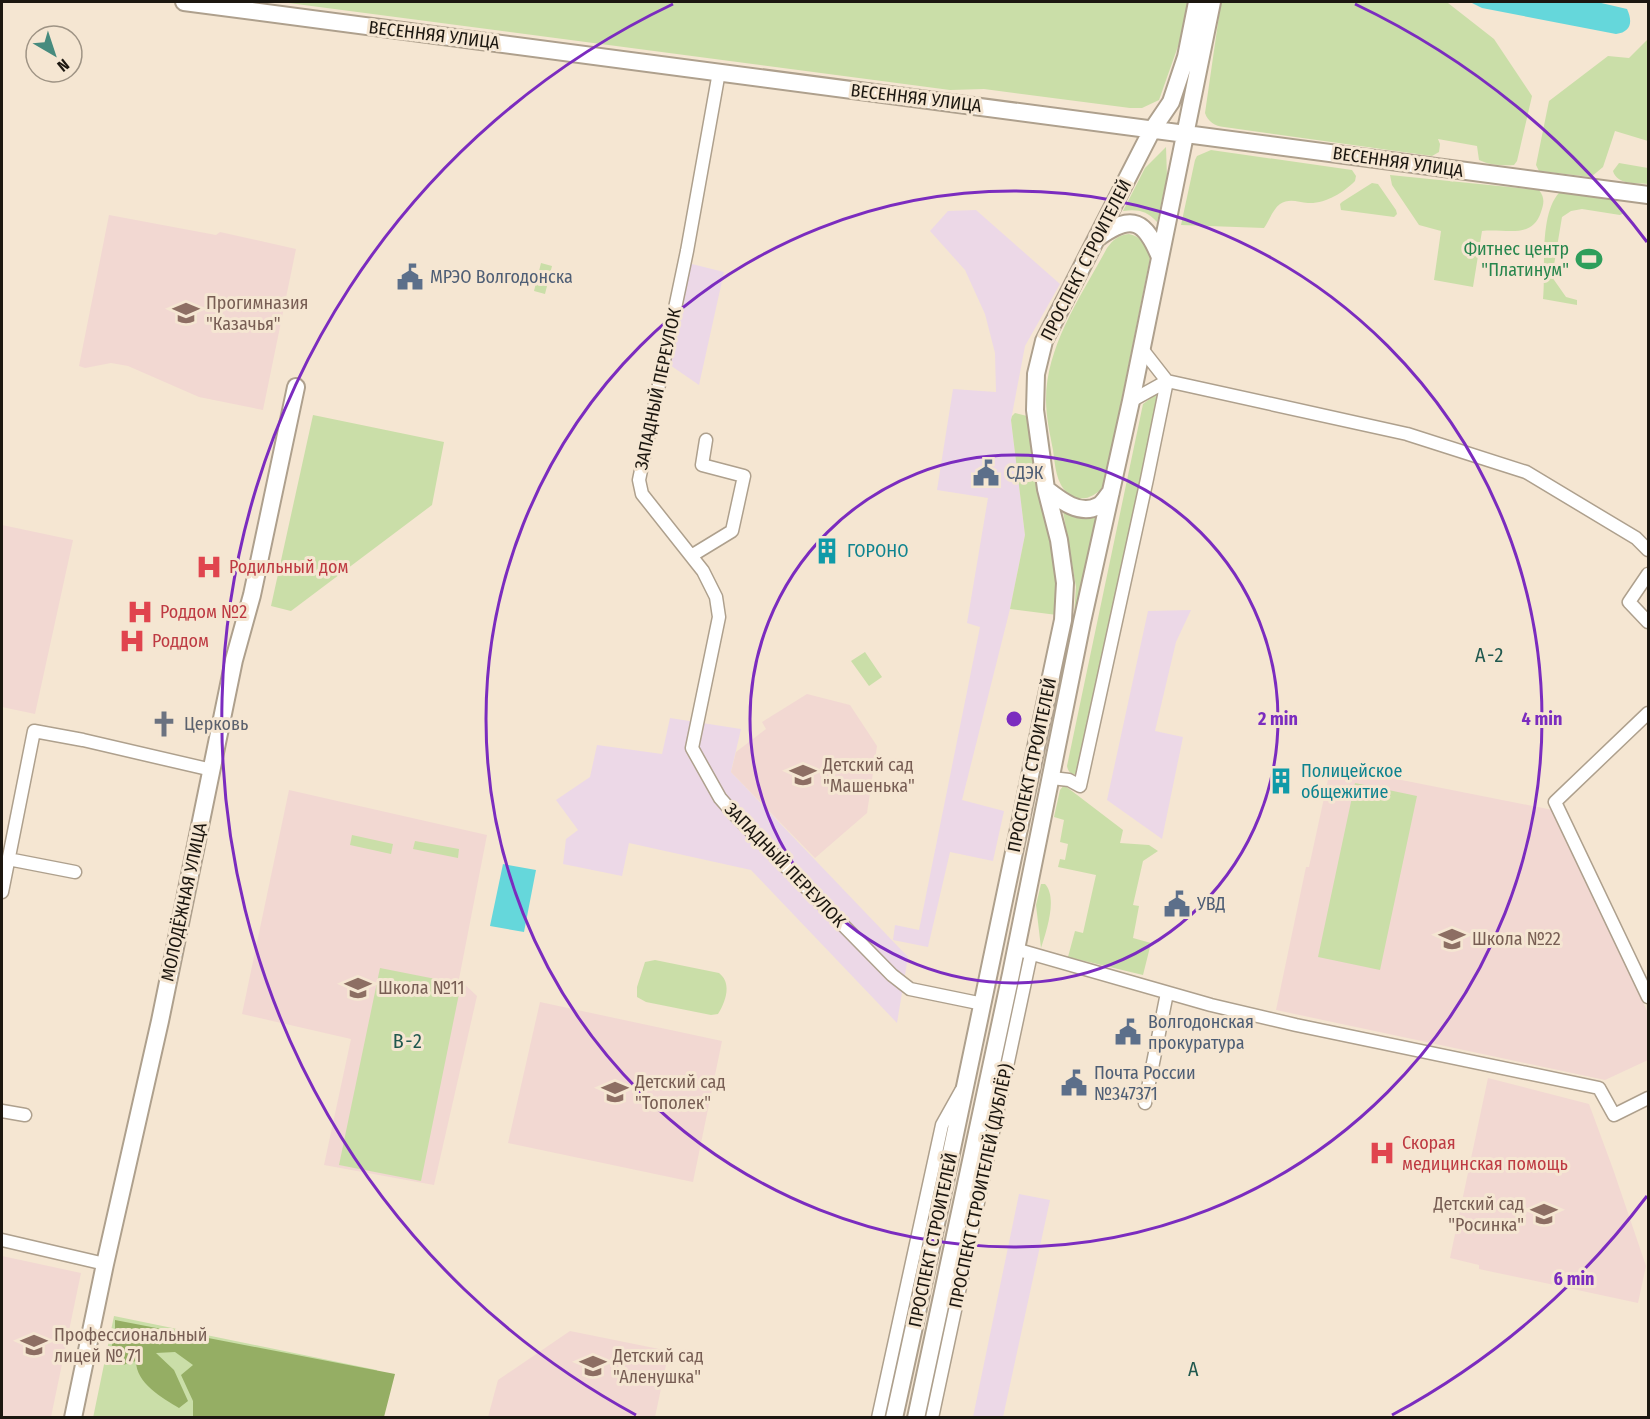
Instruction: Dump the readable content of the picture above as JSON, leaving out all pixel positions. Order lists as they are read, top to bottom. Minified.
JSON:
{"streets":{"main road":["ВЕСЕННЯЯ УЛИЦА","ПРОСПЕКТ СТРОИТЕЛЕЙ","МОЛОДЁЖНАЯ УЛИЦА"],"street":["ЗАПАДНЫЙ ПЕРЕУЛОК","ПРОСПЕКТ СТРОИТЕЛЕЙ (ДУБЛЁР)"]},"crossings":[["ВЕСЕННЯЯ УЛИЦА","ПРОСПЕКТ СТРОИТЕЛЕЙ"],["ВЕСЕННЯЯ УЛИЦА","ЗАПАДНЫЙ ПЕРЕУЛОК"],["ПРОСПЕКТ СТРОИТЕЛЕЙ","ЗАПАДНЫЙ ПЕРЕУЛОК"],["ПРОСПЕКТ СТРОИТЕЛЕЙ","ПРОСПЕКТ СТРОИТЕЛЕЙ (ДУБЛЁР)"]],"districts":["А-2","В-2","А"],"places":{"sports":["Фитнес центр \"Платинум\""],"public building":["МРЭО Волгодонска","СДЭК","УВД","Волгодонская прокуратура","Почта России №347371"],"school or university":["Прогимназия \"Казачья\"","Детский сад \"Машенька\"","Школа №22","Школа №11","Детский сад \"Тополек\"","Детский сад \"Росинка\"","Профессиональный лицей № 71","Детский сад \"Аленушка\""],"building":["ГОРОНО","Полицейское общежитие"],"hospital":["Родильный дом","Роддом №2","Роддом","Скорая медицинская помощь"],"church":["Церковь"]},"north":"bottom right","rings":["2 min","4 min","6 min"]}
